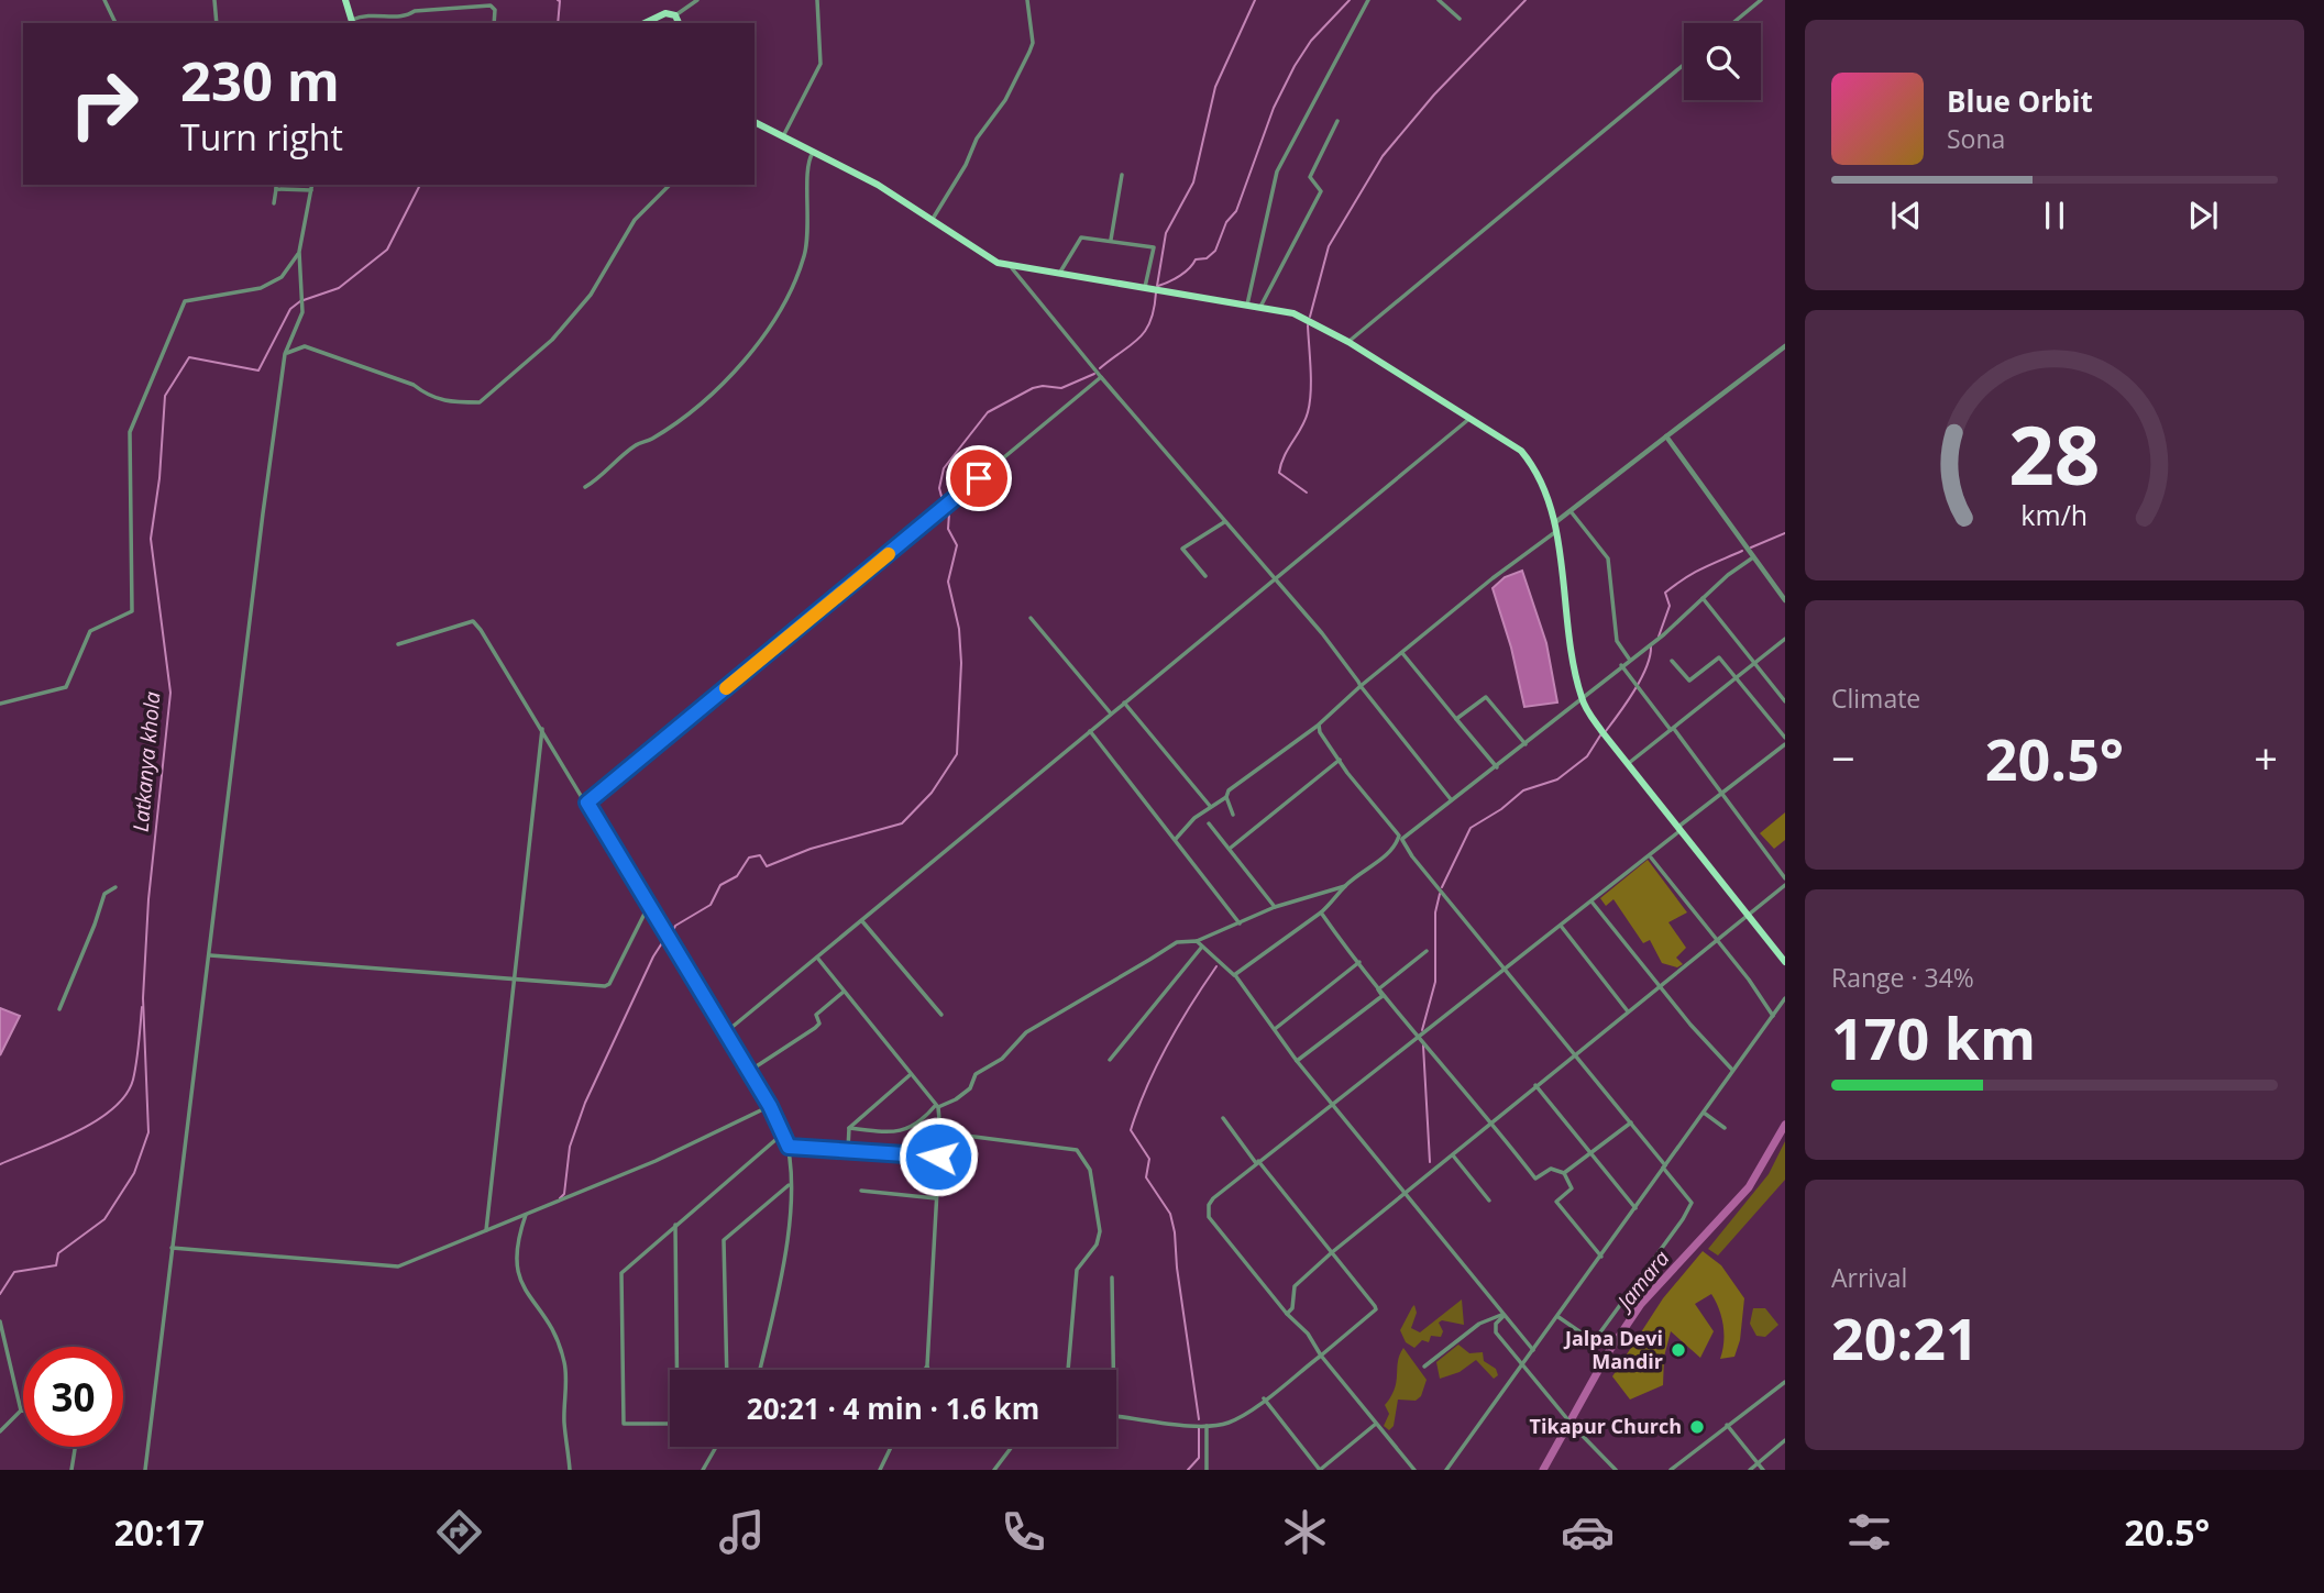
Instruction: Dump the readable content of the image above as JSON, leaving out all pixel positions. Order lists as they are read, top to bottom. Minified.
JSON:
{"water":["Latkanya khola","Jamara"],"places":["Jalpa Devi Mandir","Tikapur Church"],"page":{"turn":["230 m","Turn right"],"song":["Blue Orbit","Sona"],"tile":["Climate",["Range · 34%","170 km"],["Arrival","20:21"]],"heat":["−","20.5°","+"],"limit":"30","trip":"20:21 · 4 min · 1.6 km","tabs":["20:17","20.5°"],"gauge":["28","km/h"]}}
